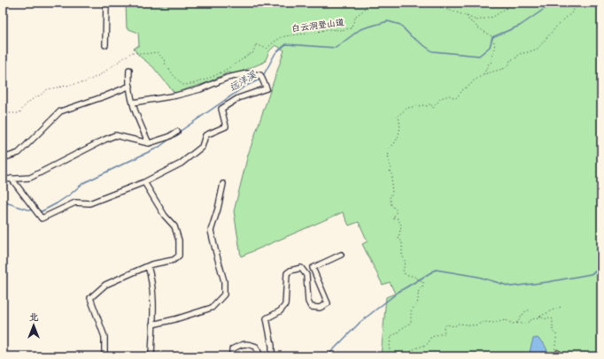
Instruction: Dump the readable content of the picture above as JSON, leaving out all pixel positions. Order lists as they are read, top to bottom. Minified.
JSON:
{"streets":{"path":["白云洞登山道"]},"water":["远洋溪"],"north":"top"}
